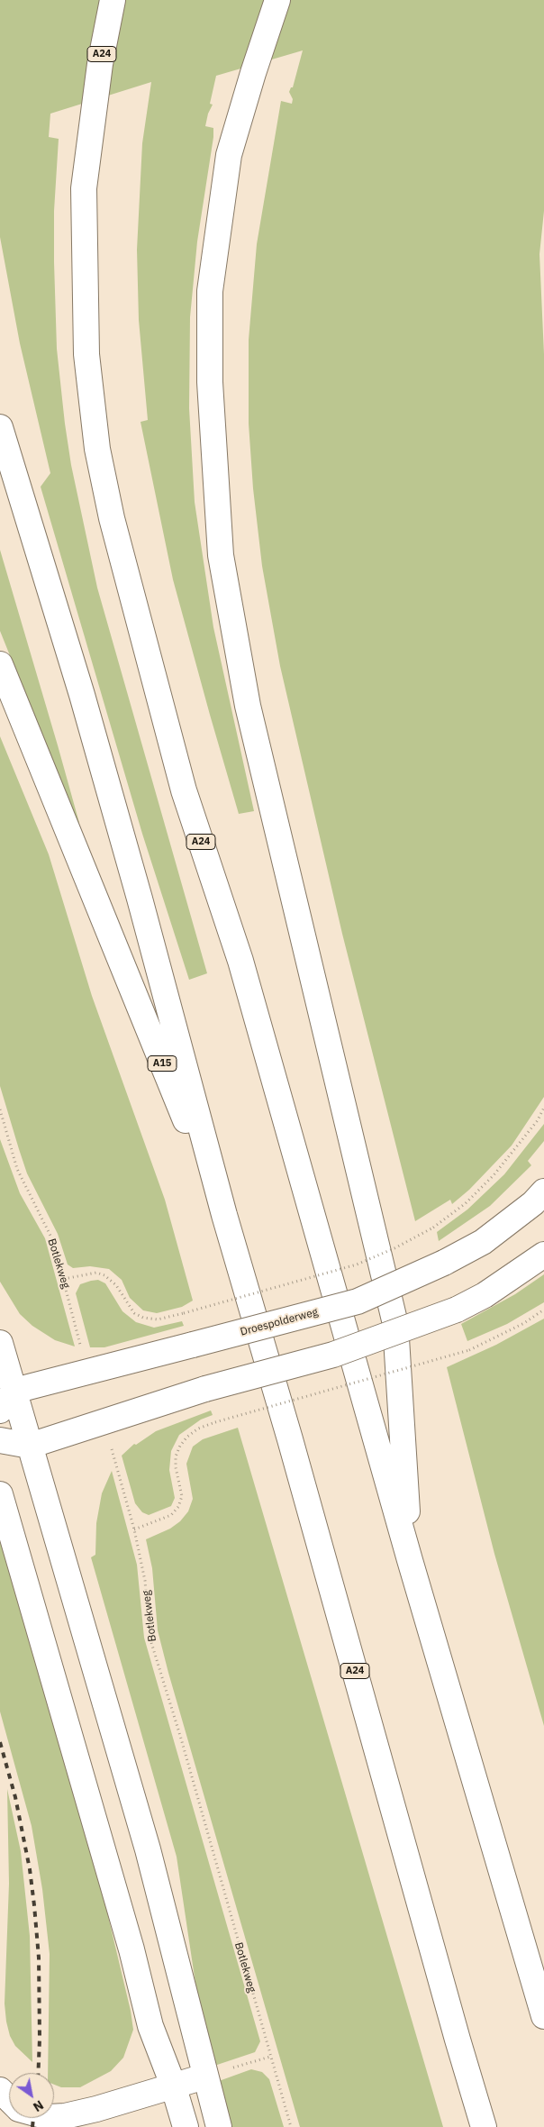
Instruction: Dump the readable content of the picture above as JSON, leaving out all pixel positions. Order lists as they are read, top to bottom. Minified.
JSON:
{"streets":{"main road":["A24","A15","Droespolderweg"],"path":["Botlekweg"]},"crossings":[["A24","A15"],["Botlekweg","Droespolderweg"]],"north":"bottom right"}
